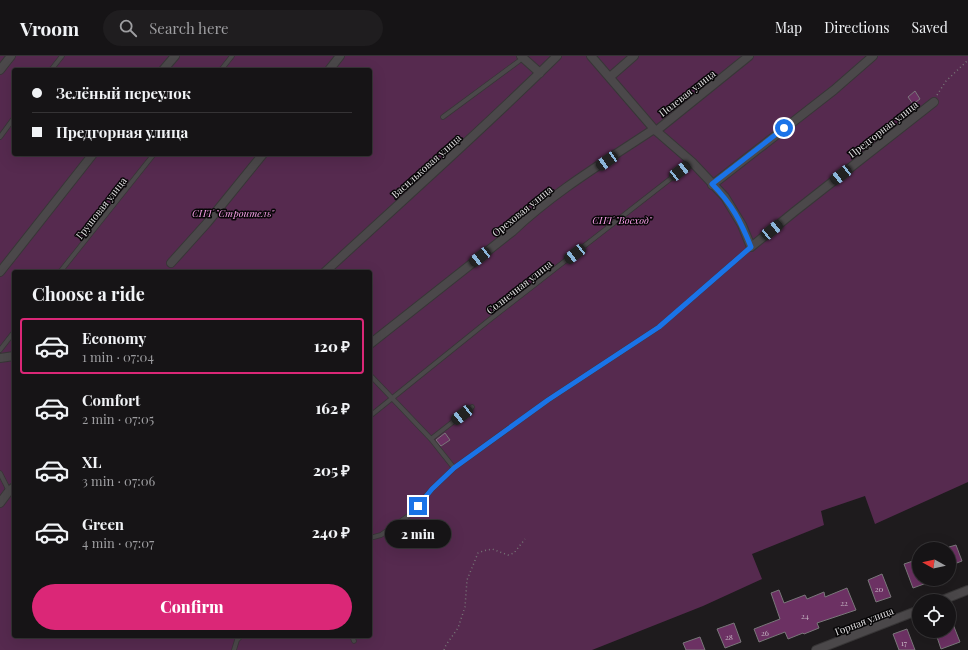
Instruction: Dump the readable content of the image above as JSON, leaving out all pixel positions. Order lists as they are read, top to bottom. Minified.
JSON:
{"streets":{"street":["Полевая улица","Предгорная улица","Васильковая улица","Ореховая улица","Горная улица"],"lane":["Грушовая улица","Солнечная улица"]},"crossings":[["Полевая улица","Ореховая улица"]],"parks":["СНТ \"Строитель\"","СНТ \"Восход\""],"house_numbers":["20","22","24","26","28","17"],"north":"left","page":{"header":"Vroom","search":"Search here","nav":["Map","Directions","Saved"],"banner":["Зелёный переулок","Предгорная улица"],"heading":"Choose a ride","list":[{"name":"Economy","note":"1 min · 07:04","value":"120 ₽"},{"name":"Comfort","note":"2 min · 07:05","value":"162 ₽"},{"name":"XL","note":"3 min · 07:06","value":"205 ₽"},{"name":"Green","note":"4 min · 07:07","value":"240 ₽"}],"bubble":"2 min","buttons":"Confirm"}}
